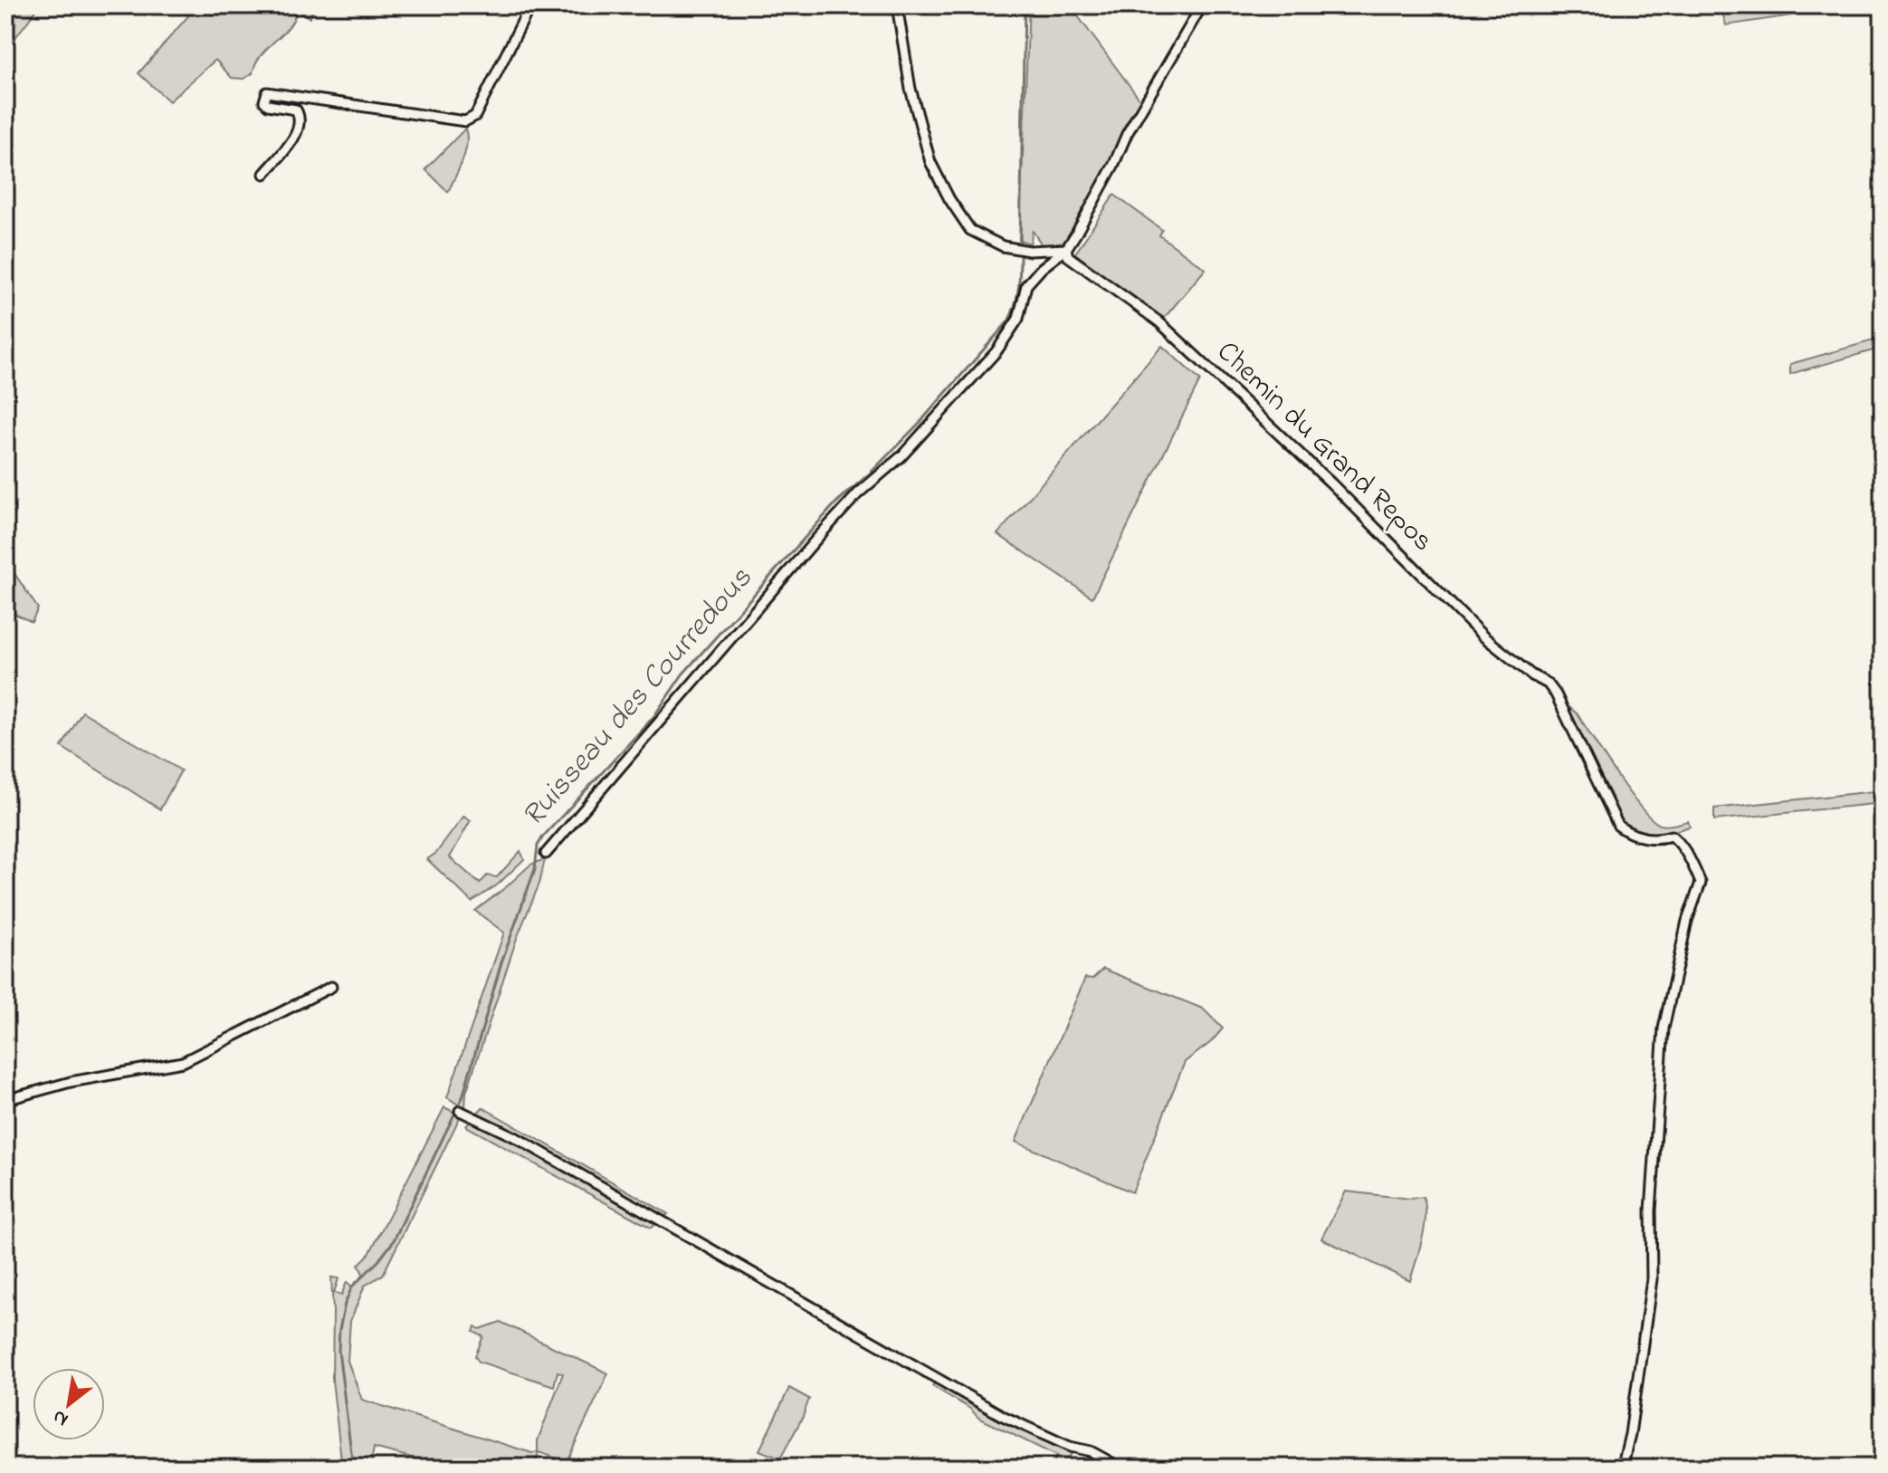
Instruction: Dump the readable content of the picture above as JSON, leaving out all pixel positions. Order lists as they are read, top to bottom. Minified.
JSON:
{"streets":{"street":["Chemin du Grand Repos"]},"water":["Ruisseau des Courredous"],"north":"bottom left"}
